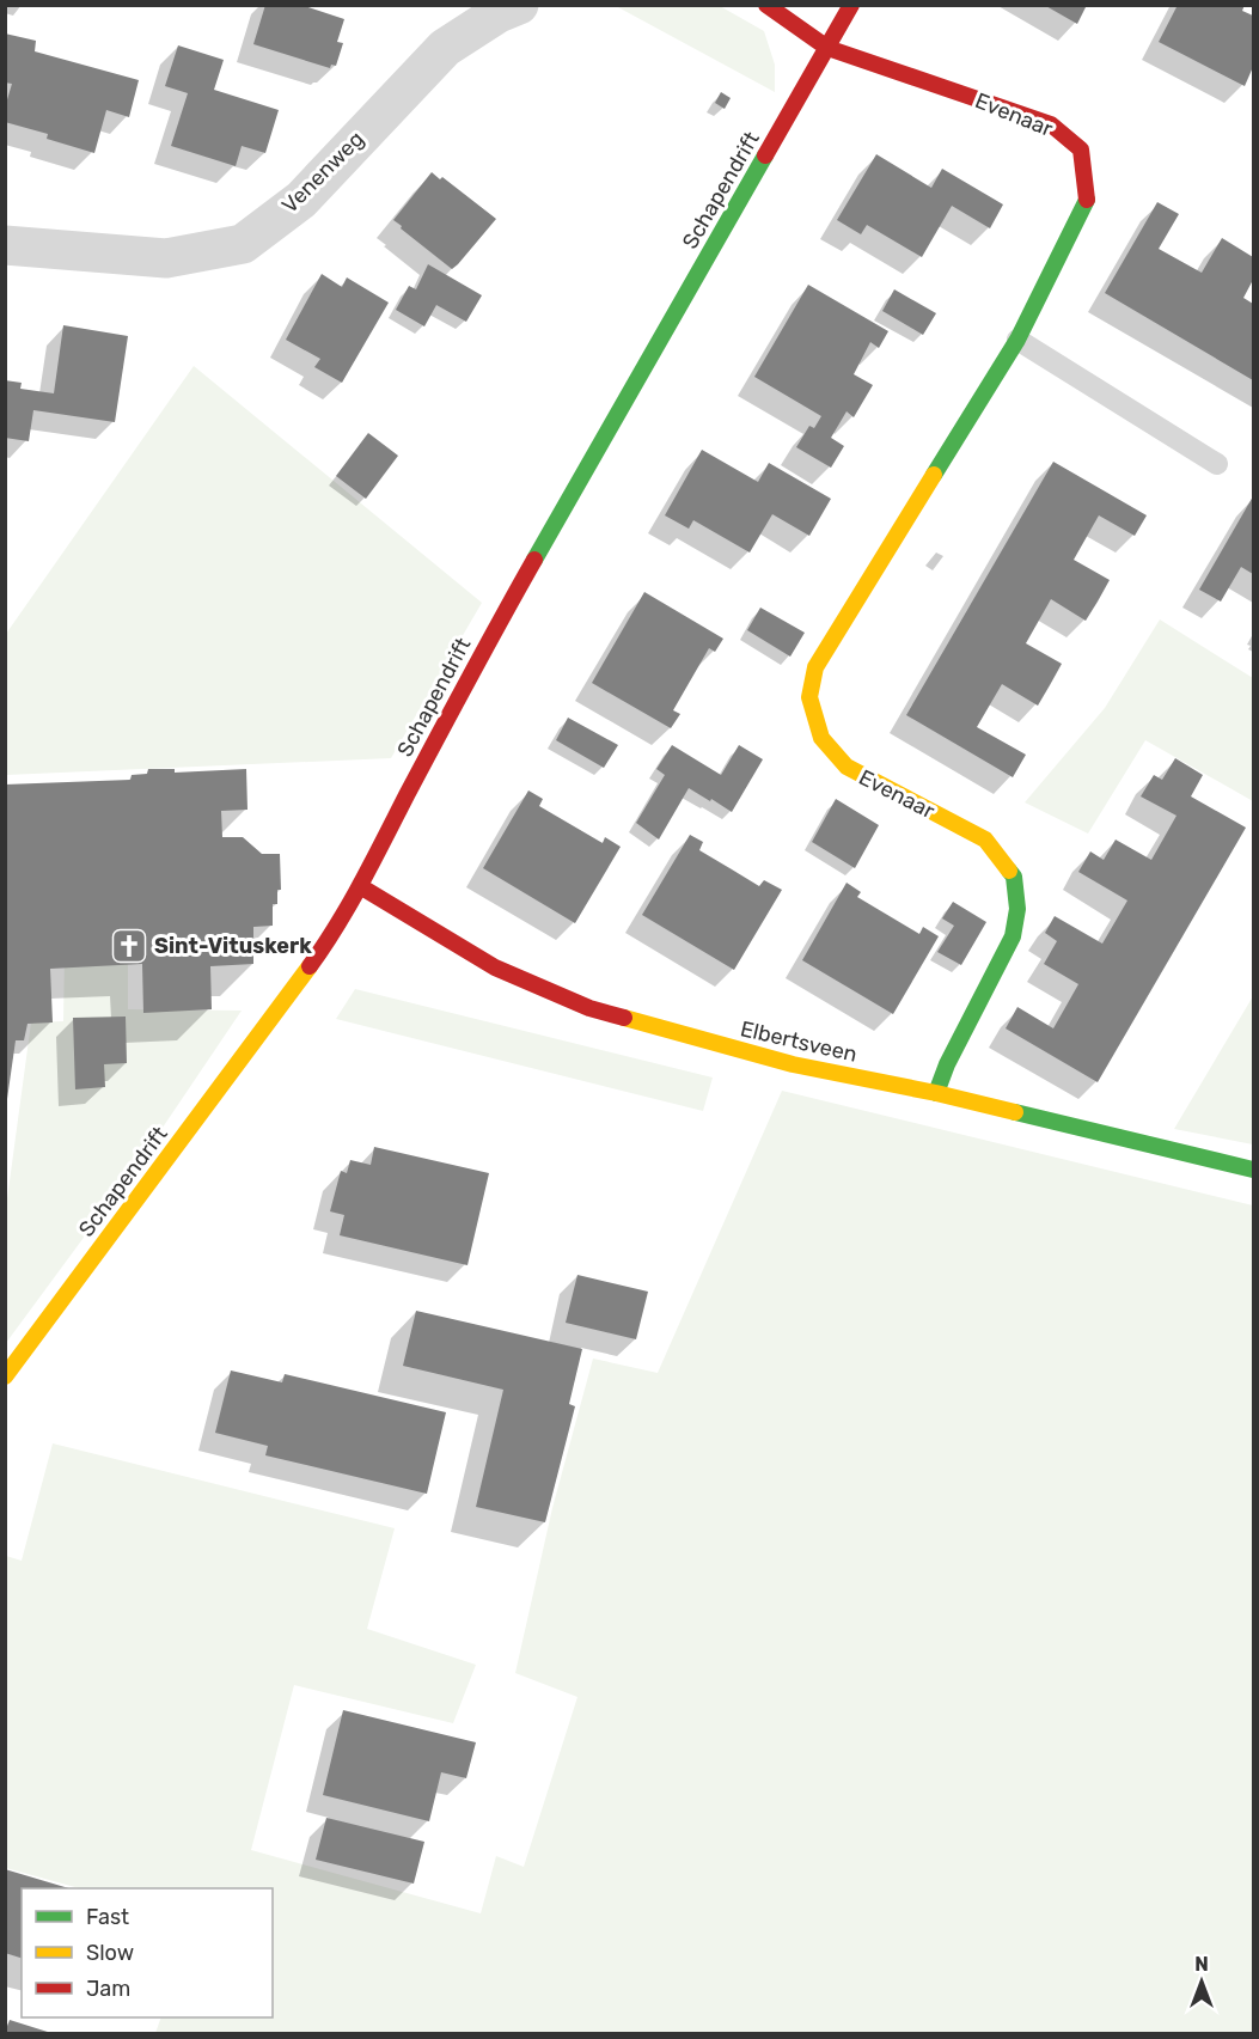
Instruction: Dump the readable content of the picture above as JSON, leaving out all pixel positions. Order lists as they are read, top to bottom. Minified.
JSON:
{"streets":{"street":["Evenaar","Venenweg","Schapendrift","Elbertsveen"]},"crossings":[["Evenaar","Schapendrift"],["Evenaar","Elbertsveen"],["Schapendrift","Elbertsveen"]],"places":{"church":["Sint-Vituskerk"]},"legend":["Fast","Slow","Jam"],"north":"top"}
